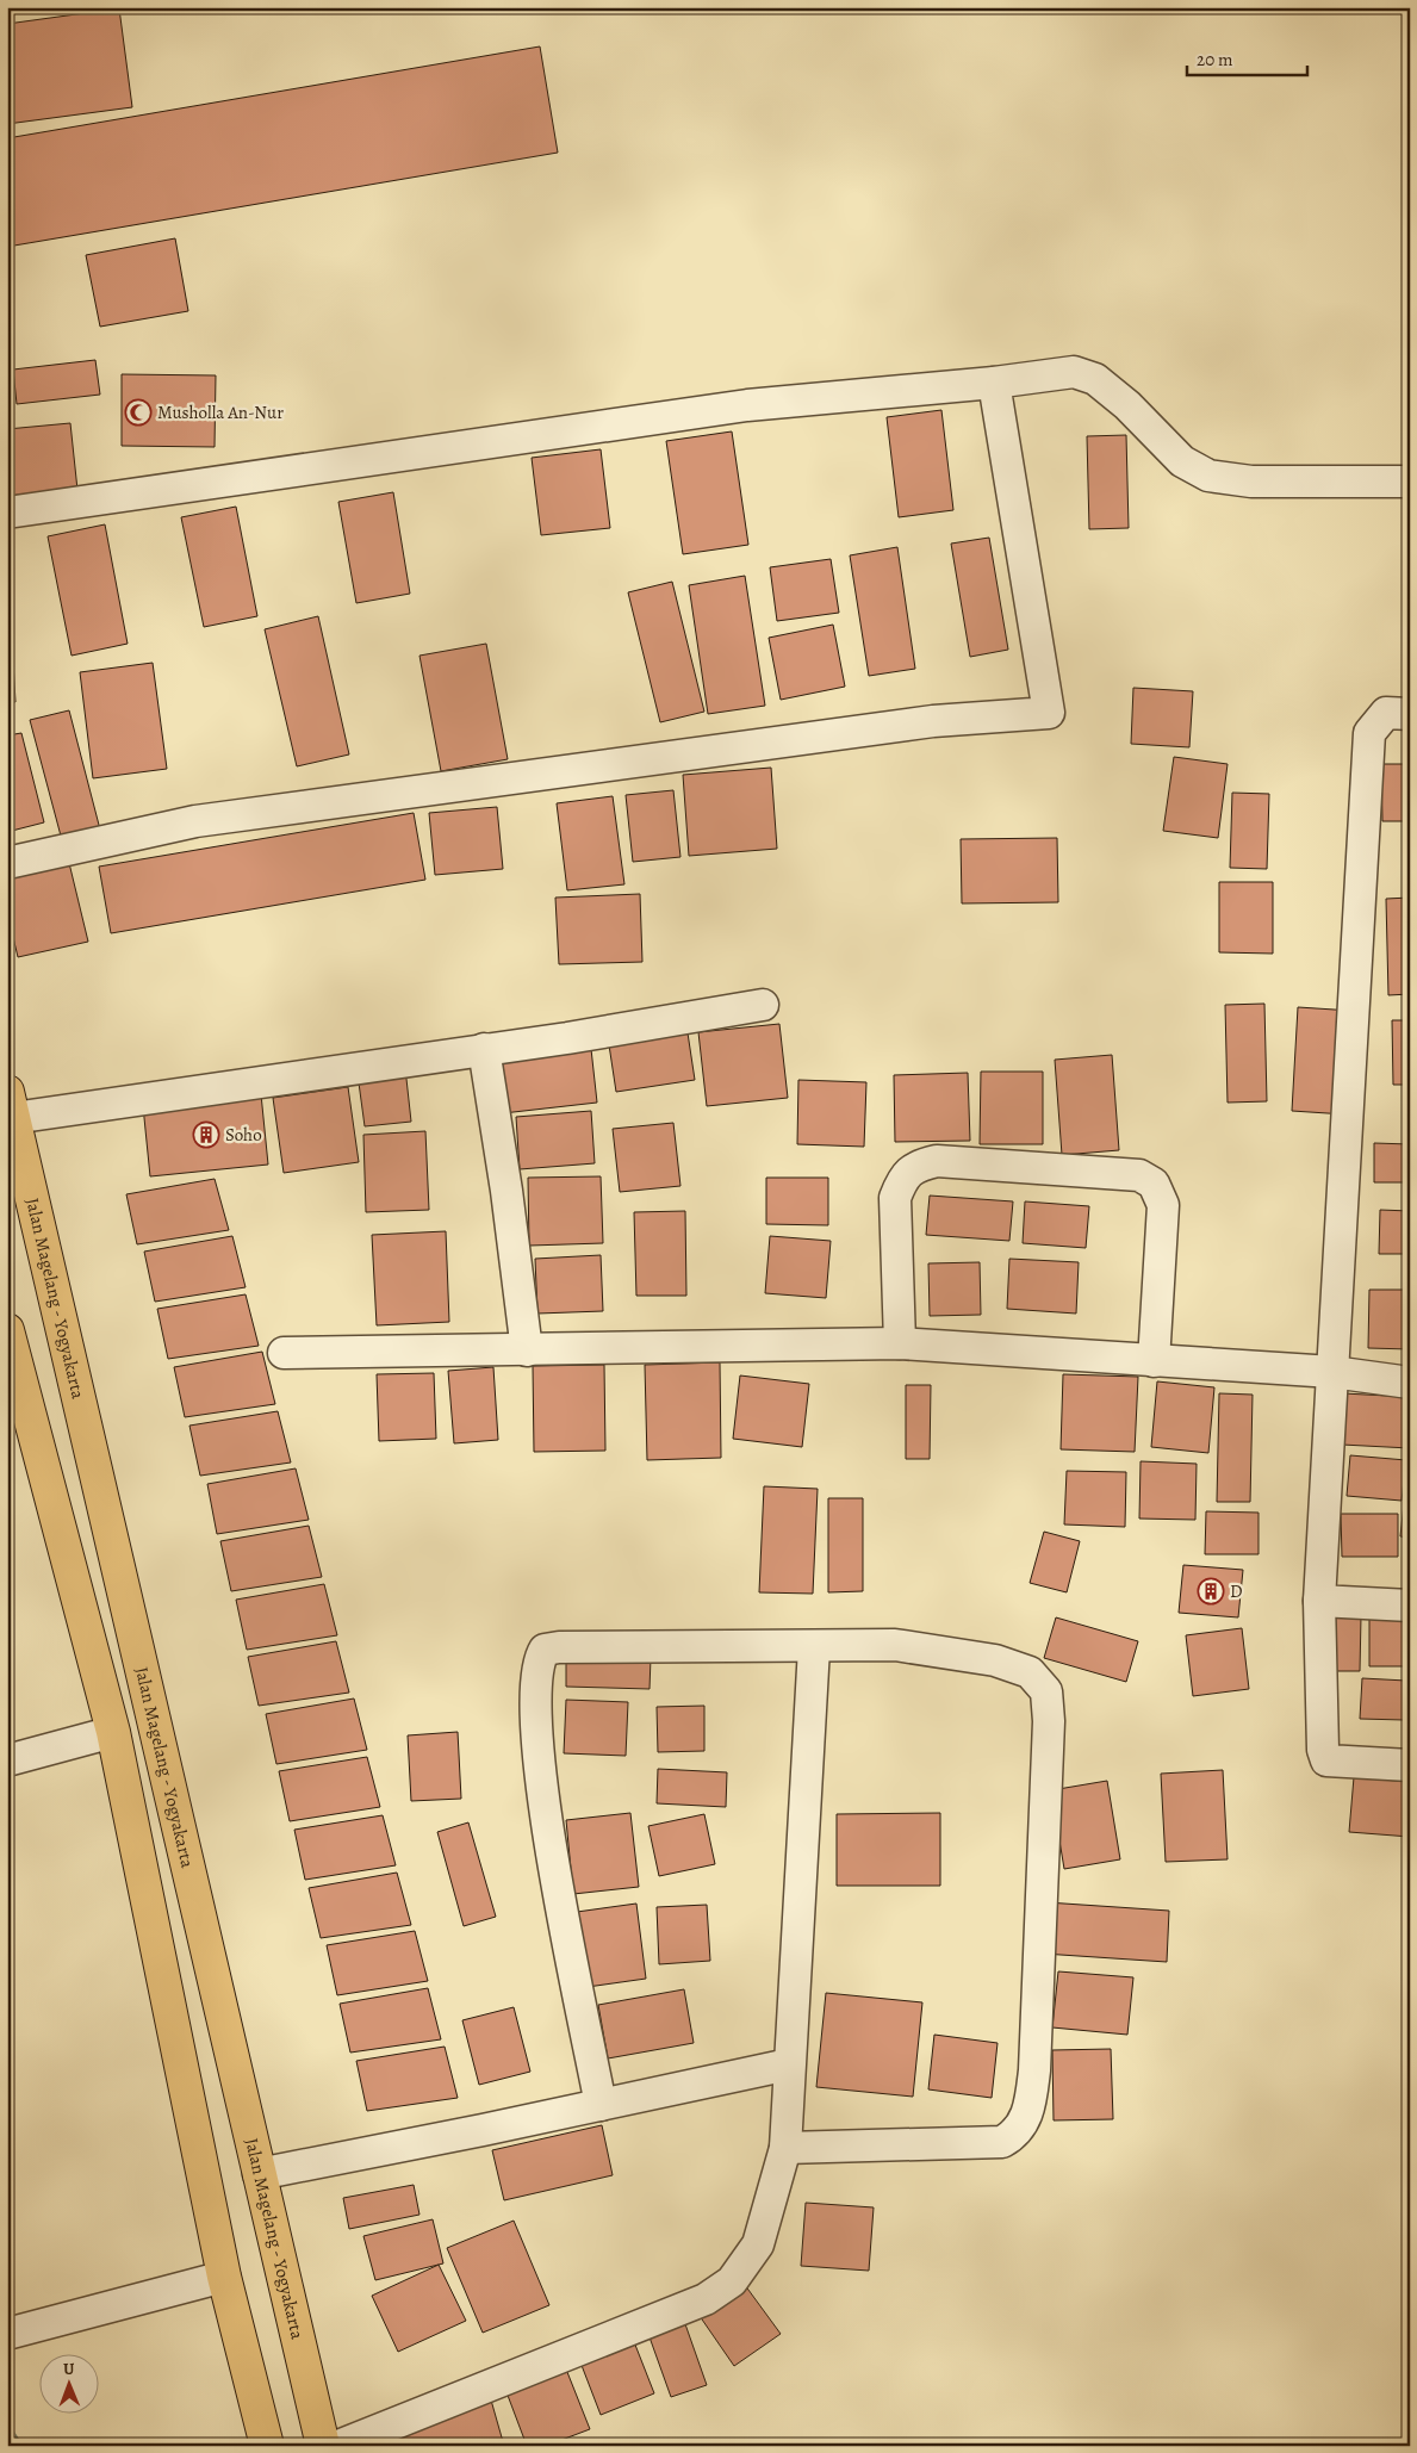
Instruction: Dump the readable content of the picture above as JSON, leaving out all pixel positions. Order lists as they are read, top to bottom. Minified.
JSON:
{"streets":{"highway":["Jalan Magelang - Yogyakarta"]},"places":{"mosque":["Musholla An-Nur"],"building":["Soho","D"]},"scale_bar":"20 m","north":"top"}
